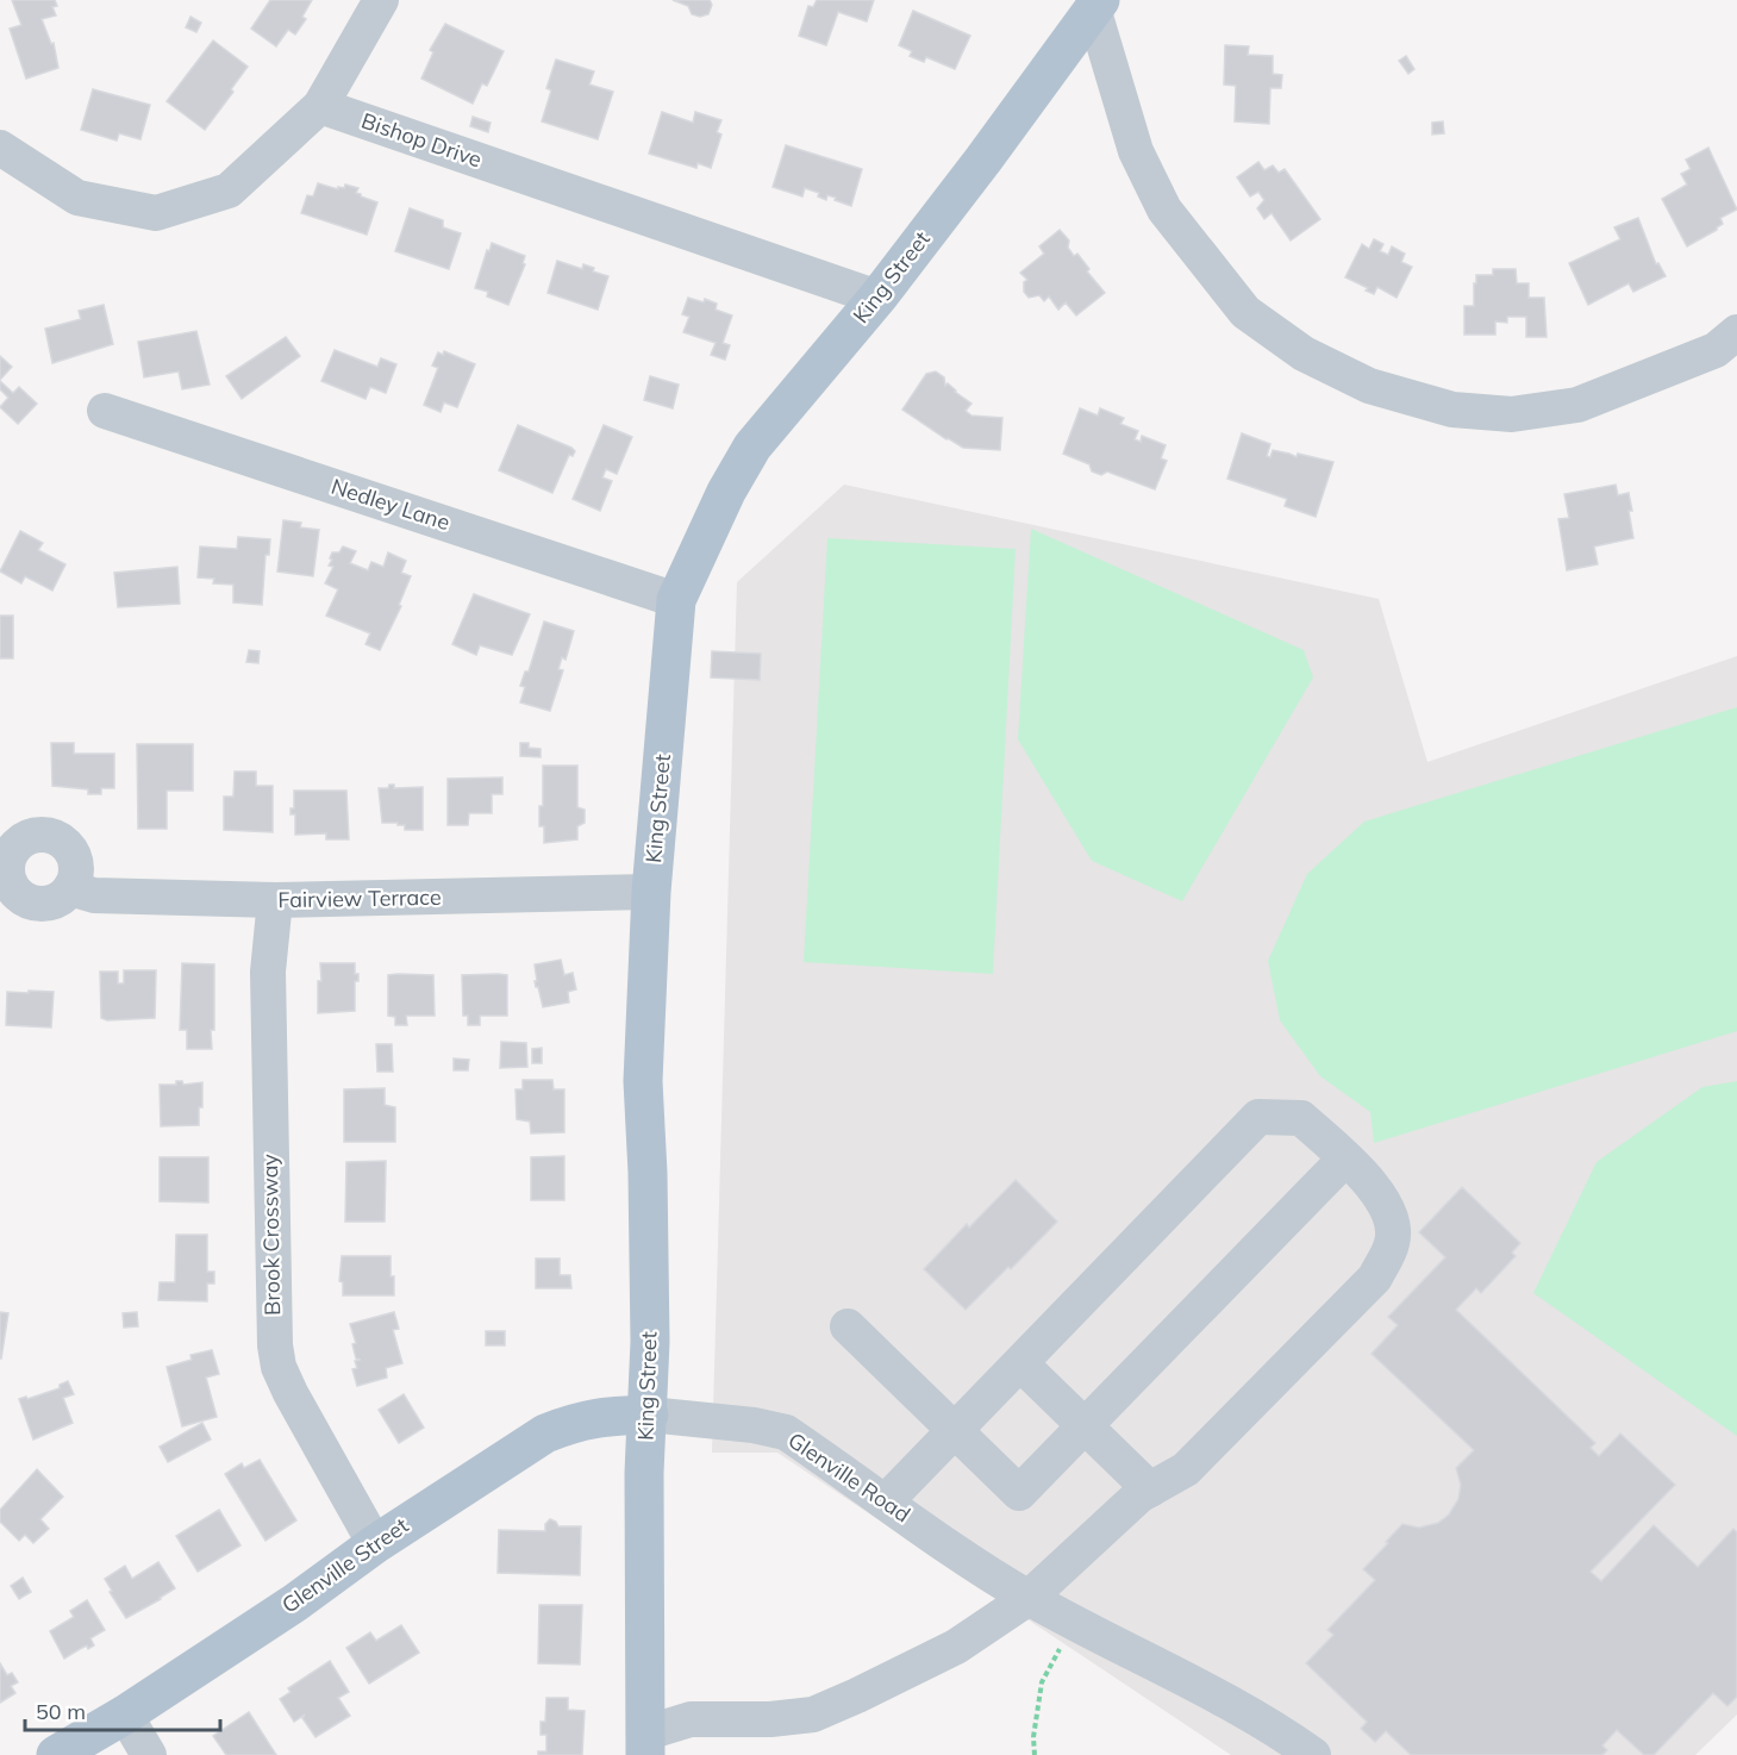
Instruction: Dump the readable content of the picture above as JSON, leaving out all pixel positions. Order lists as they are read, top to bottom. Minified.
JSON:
{"streets":{"main road":["King Street","Glenville Street"],"street":["Bishop Drive","Nedley Lane","Fairview Terrace","Brook Crossway","Glenville Road"]},"crossings":[["Bishop Drive","King Street"],["King Street","Nedley Lane"],["King Street","Fairview Terrace"],["King Street","Glenville Road"],["King Street","Glenville Street"],["Fairview Terrace","Brook Crossway"],["Brook Crossway","Glenville Street"],["Glenville Road","Glenville Street"]],"scale_bar":"50 m"}
